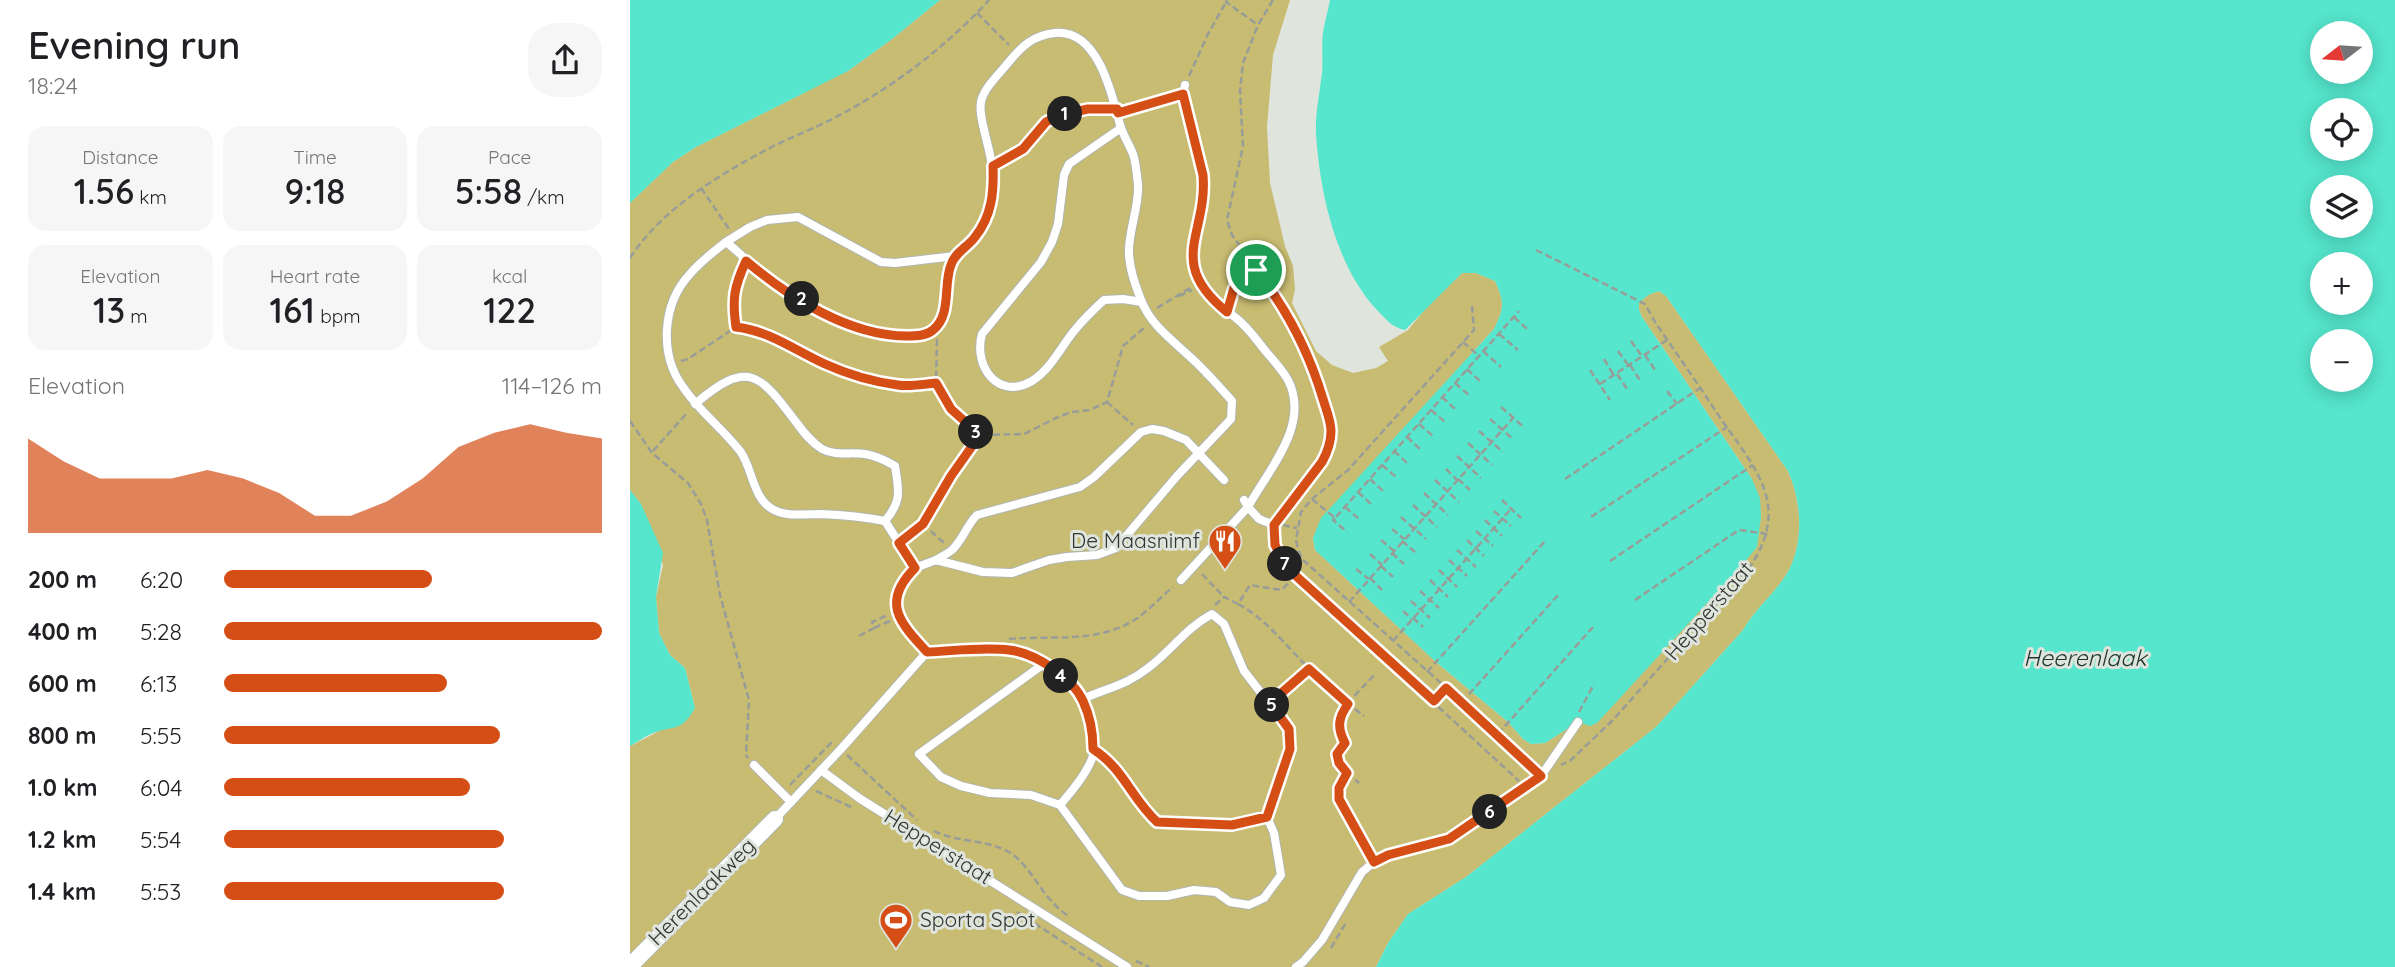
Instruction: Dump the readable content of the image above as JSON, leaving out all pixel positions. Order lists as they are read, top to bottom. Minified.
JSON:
{"streets":{"street":["Herenlaakweg"],"lane":["Hepperstaat"]},"water":["Heerenlaak"],"places":{"restaurant":["De Maasnimf"],"sports":["Sporta Spot"]},"north":"left","page":{"heading":["Evening run","18:24"],"map_buttons":["+","−"],"pins":["1","2","3","7","4","5","6"],"stats":[["Distance","1.56 km"],["Time","9:18"],["Pace","5:58 /km"],["Elevation","13 m"],["Heart rate","161 bpm"],["kcal","122"]],"chart":["Elevation","114–126 m"],"list":[{"name":"200 m","note":"6:20"},{"name":"400 m","note":"5:28"},{"name":"600 m","note":"6:13"},{"name":"800 m","note":"5:55"},{"name":"1.0 km","note":"6:04"},{"name":"1.2 km","note":"5:54"},{"name":"1.4 km","note":"5:53"}]}}
